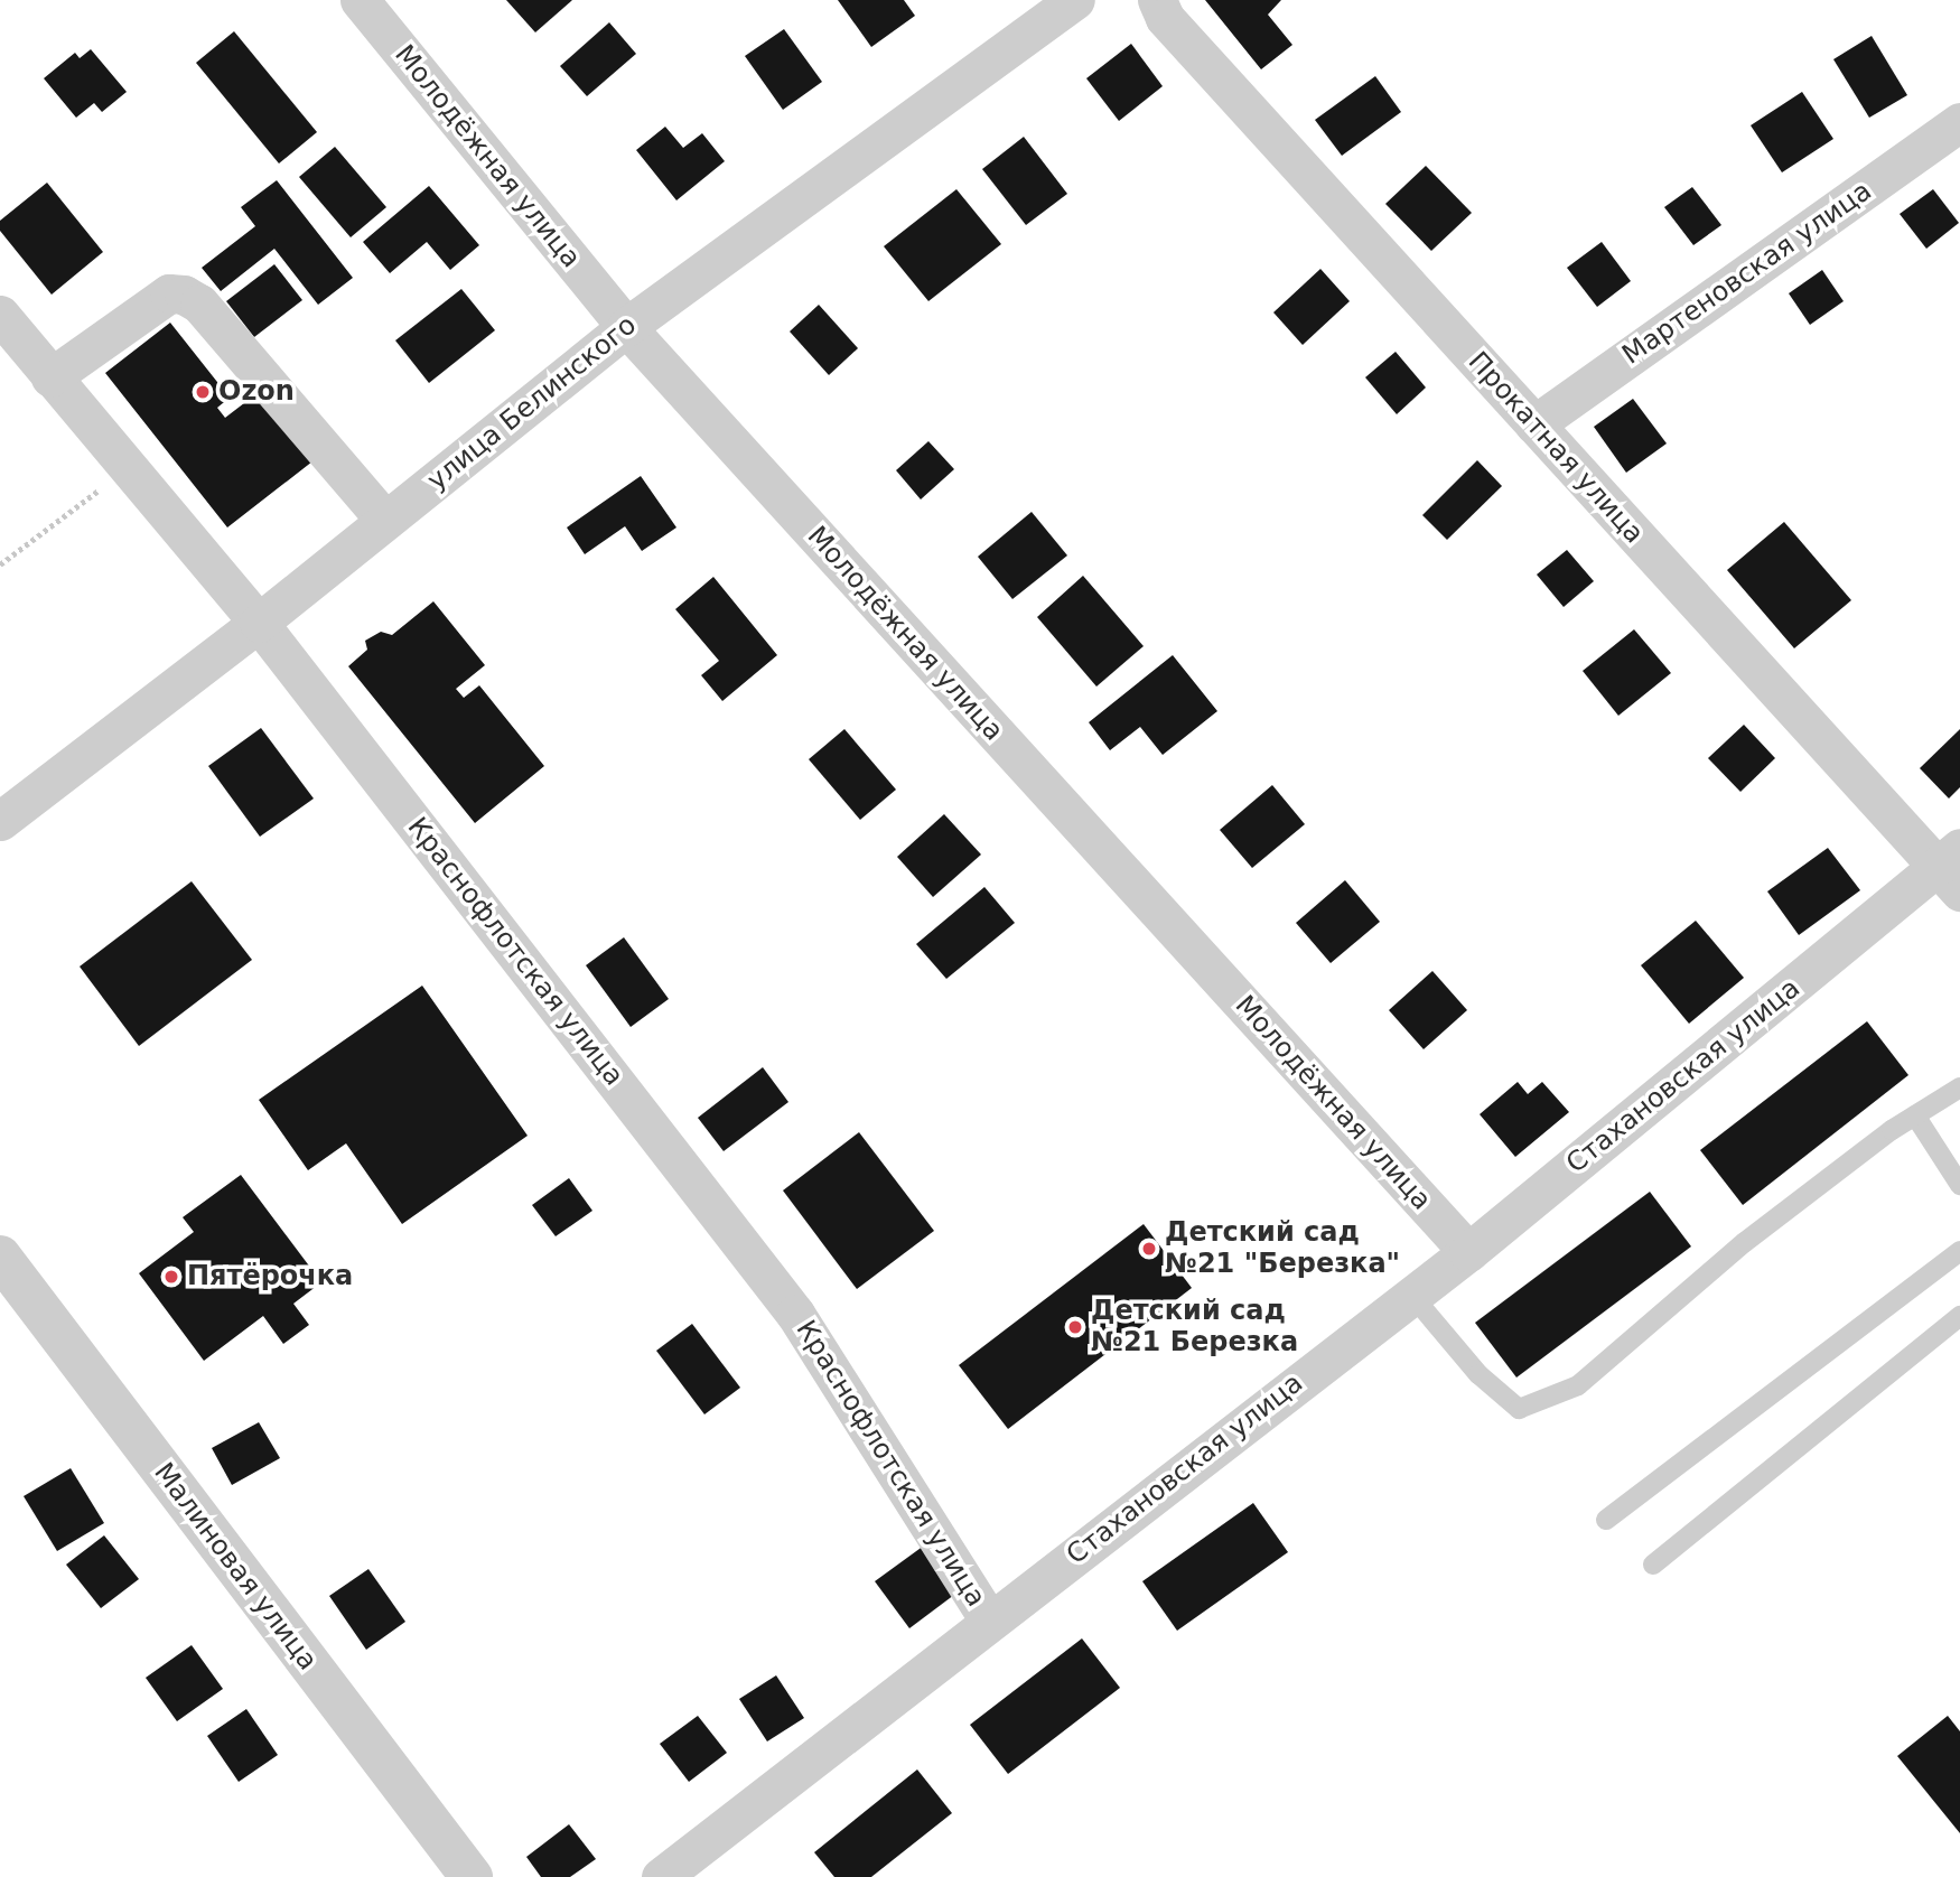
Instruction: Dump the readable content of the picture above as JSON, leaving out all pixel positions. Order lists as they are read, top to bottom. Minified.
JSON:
{"streets":{"street":["Молодёжная улица","Мартеновская улица","улица Белинского","Прокатная улица","Краснофлотская улица","Стахановская улица","Малиновая улица"]},"crossings":[["Молодёжная улица","улица Белинского"],["Молодёжная улица","Стахановская улица"],["Мартеновская улица","Прокатная улица"],["улица Белинского","Краснофлотская улица"],["Прокатная улица","Стахановская улица"],["Краснофлотская улица","Стахановская улица"]],"places":["Ozon","Детский сад №21 \"Березка\"","Пятёрочка","Детский сад №21 Березка"]}
